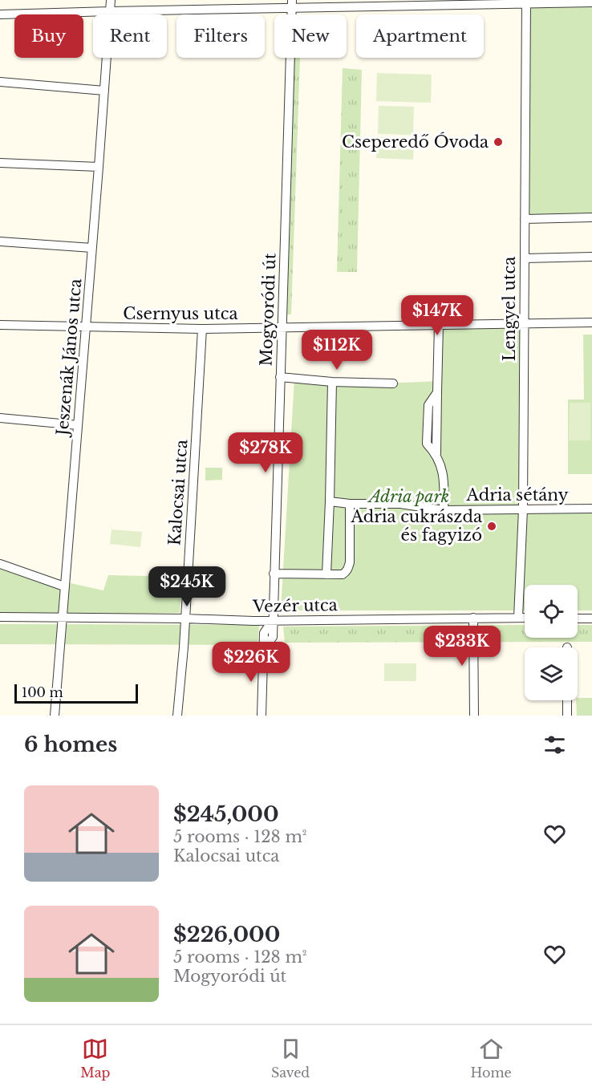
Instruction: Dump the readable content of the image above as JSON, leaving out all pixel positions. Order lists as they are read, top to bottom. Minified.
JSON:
{"streets":{"street":["Lengyel utca","Mogyoródi út","Csernyus utca","Jeszenák János utca","Kalocsai utca","Adria sétány","Vezér utca"]},"crossings":[["Lengyel utca","Csernyus utca"],["Lengyel utca","Adria sétány"],["Lengyel utca","Vezér utca"],["Mogyoródi út","Csernyus utca"],["Mogyoródi út","Vezér utca"],["Csernyus utca","Jeszenák János utca"],["Csernyus utca","Kalocsai utca"],["Csernyus utca","Adria sétány"],["Jeszenák János utca","Vezér utca"],["Kalocsai utca","Vezér utca"]],"parks":["Adria park"],"places":["Cseperedő Óvoda","Adria cukrászda és fagyizó"],"scale_bar":"100 m","page":{"chip":["Buy","Rent","Filters","New","Apartment"],"price":["$147K","$112K","$278K","$245K","$233K","$226K"],"scale":"100 m","heading":"6 homes","list":[{"name":"$245,000","note":"5 rooms · 128 m² · Kalocsai utca"},{"name":"$226,000","note":"5 rooms · 128 m² · Mogyoródi út"}],"tabs":["Map","Saved","Home"]}}
